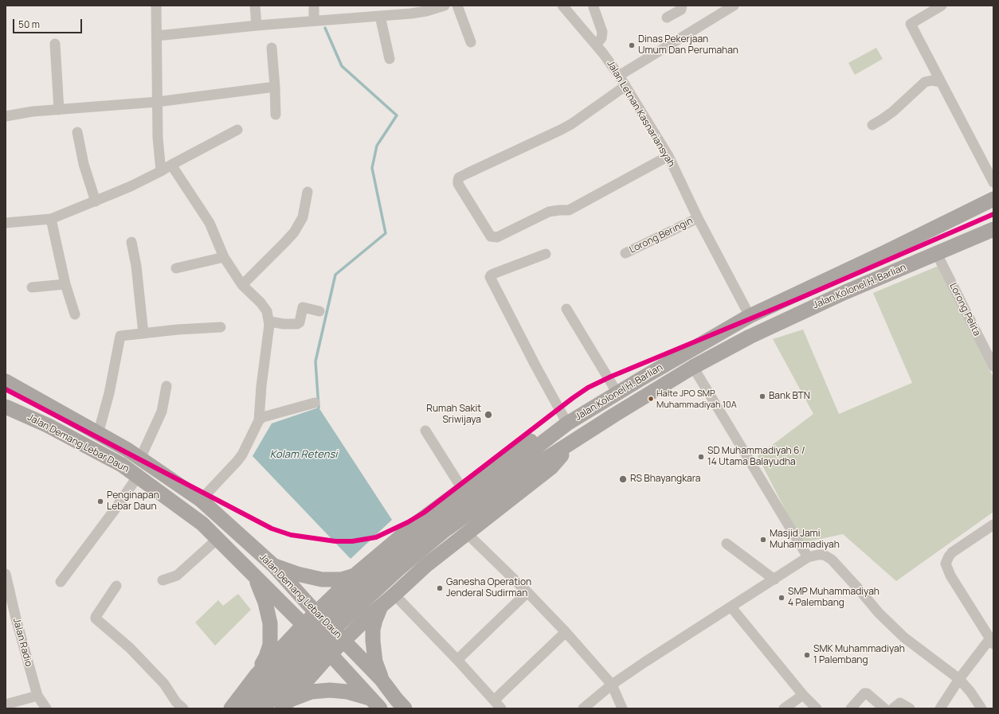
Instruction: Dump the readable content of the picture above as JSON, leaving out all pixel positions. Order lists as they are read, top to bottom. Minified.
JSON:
{"streets":{"highway":["Jalan Kolonel H. Barlian","Jalan Demang Lebar Daun"],"street":["Jalan Letnan Kasnariansyah","Lorong Beringin","Lorong Pelita","Jalan Radio"]},"crossings":[["Jalan Letnan Kasnariansyah","Lorong Beringin"],["Jalan Letnan Kasnariansyah","Jalan Kolonel H. Barlian"],["Jalan Kolonel H. Barlian","Lorong Pelita"]],"water":["Kolam Retensi"],"places":["Dinas Pekerjaan Umum Dan Perumahan","Bank BTN","Halte JPO SMP Muhammadiyah 10A","Rumah Sakit Sriwijaya","SD Muhammadiyah 6 / 14 Utama Balayudha","RS Bhayangkara","Penginapan Lebar Daun","Masjid Jami Muhammadiyah","Ganesha Operation Jenderal Sudirman","SMP Muhammadiyah 4 Palembang","SMK Muhammadiyah 1 Palembang"],"scale_bar":"50 m"}
